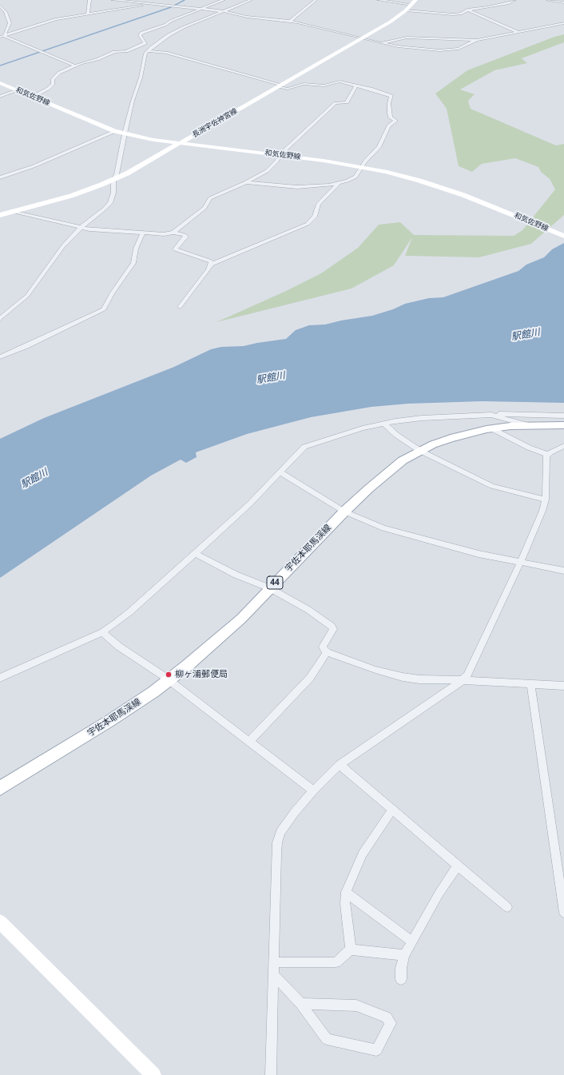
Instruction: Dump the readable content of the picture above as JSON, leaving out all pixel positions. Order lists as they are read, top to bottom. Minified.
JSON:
{"streets":{"main road":["和気佐野線","長洲宇佐神宮線","宇佐本耶馬渓線","44"]},"crossings":[["和気佐野線","長洲宇佐神宮線"]],"water":["駅館川"],"places":["柳ヶ浦郵便局"]}
